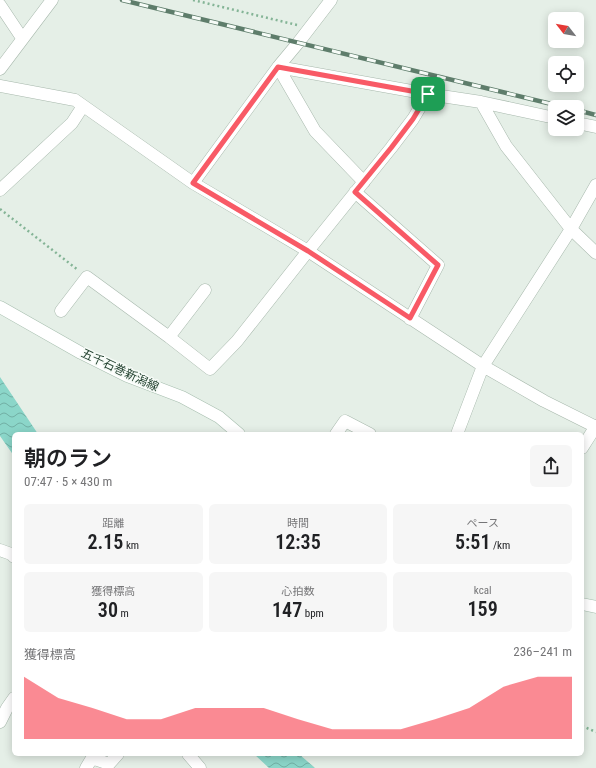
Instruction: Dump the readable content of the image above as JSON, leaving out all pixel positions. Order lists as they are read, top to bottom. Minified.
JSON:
{"streets":{"street":["五千石巻新潟線"]},"north":"top left","page":{"heading":["朝のラン","07:47 · 5 × 430 m"],"stats":[["距離","2.15 km"],["時間","12:35"],["ペース","5:51 /km"],["獲得標高","30 m"],["心拍数","147 bpm"],["kcal","159"]],"chart":["獲得標高","236–241 m"]}}
